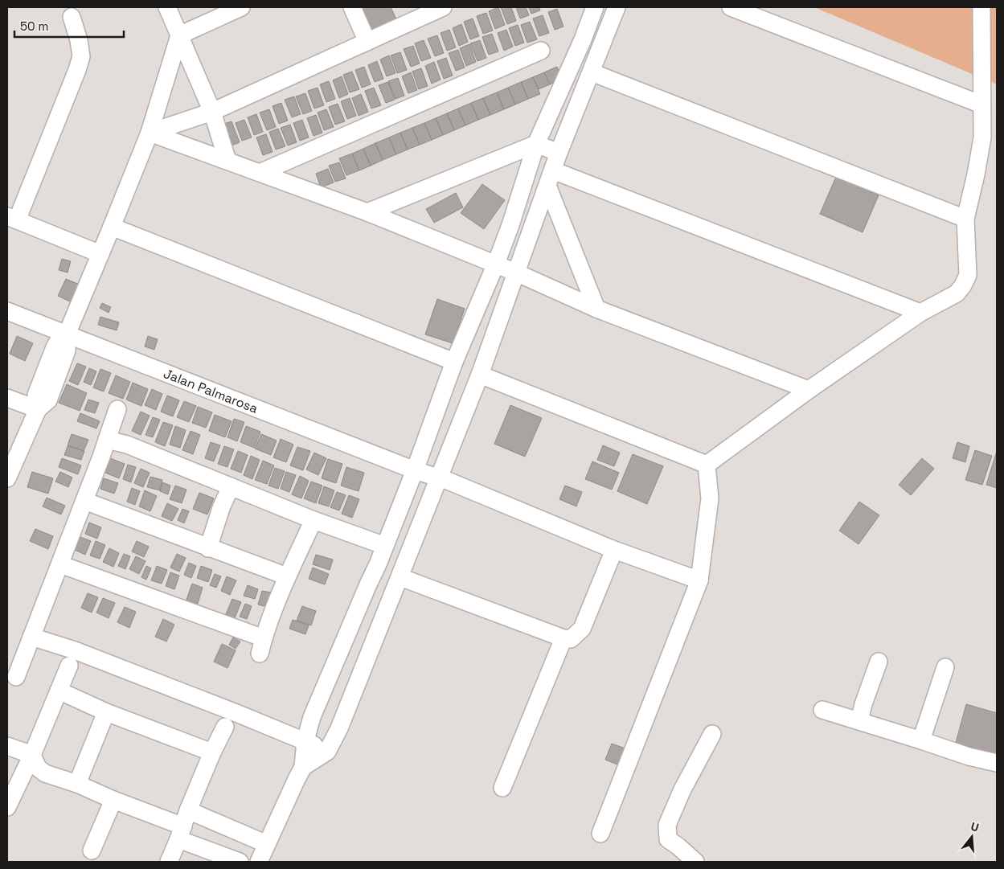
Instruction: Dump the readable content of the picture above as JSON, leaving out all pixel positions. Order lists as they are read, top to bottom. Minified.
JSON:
{"streets":{"street":["Jalan Palmarosa"]},"scale_bar":"50 m","north":"top"}
